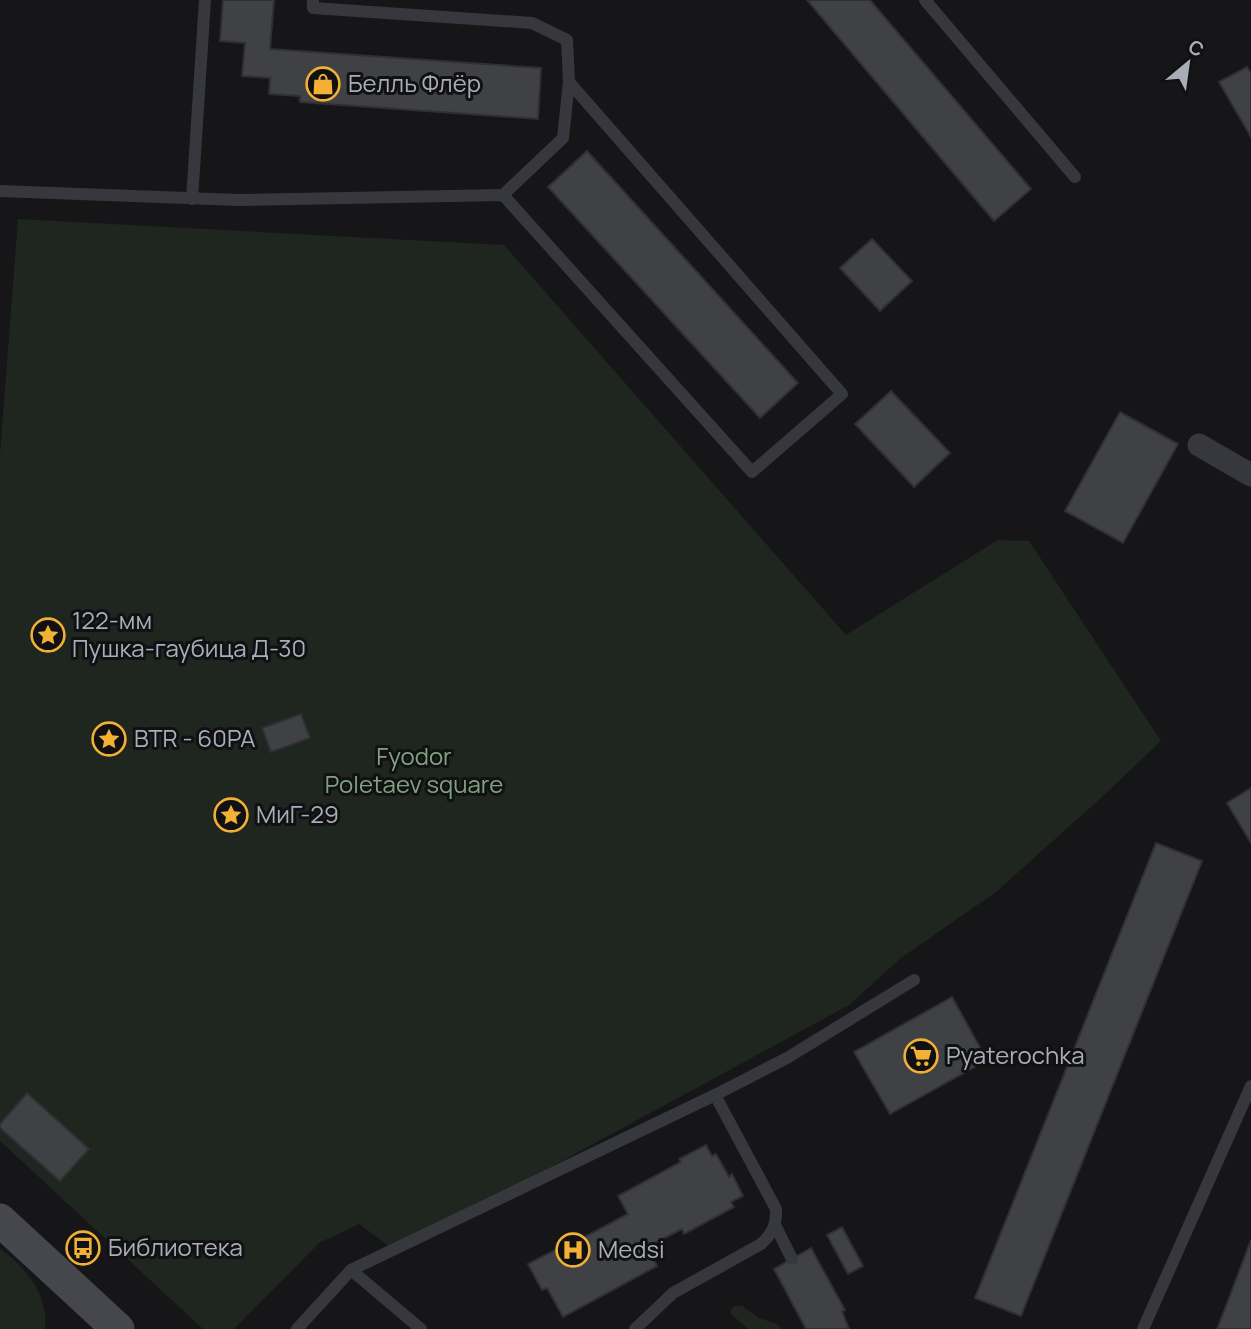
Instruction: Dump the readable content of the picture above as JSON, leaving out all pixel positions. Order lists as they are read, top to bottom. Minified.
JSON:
{"parks":["Fyodor Poletaev square"],"places":{"shop":["Белль Флёр"],"place":["122-мм Пушка-гаубица Д-30","BTR - 60PA","МиГ-29"],"supermarket":["Pyaterochka"],"bus stop":["Библиотека"],"hospital":["Medsi"]},"north":"top right"}
